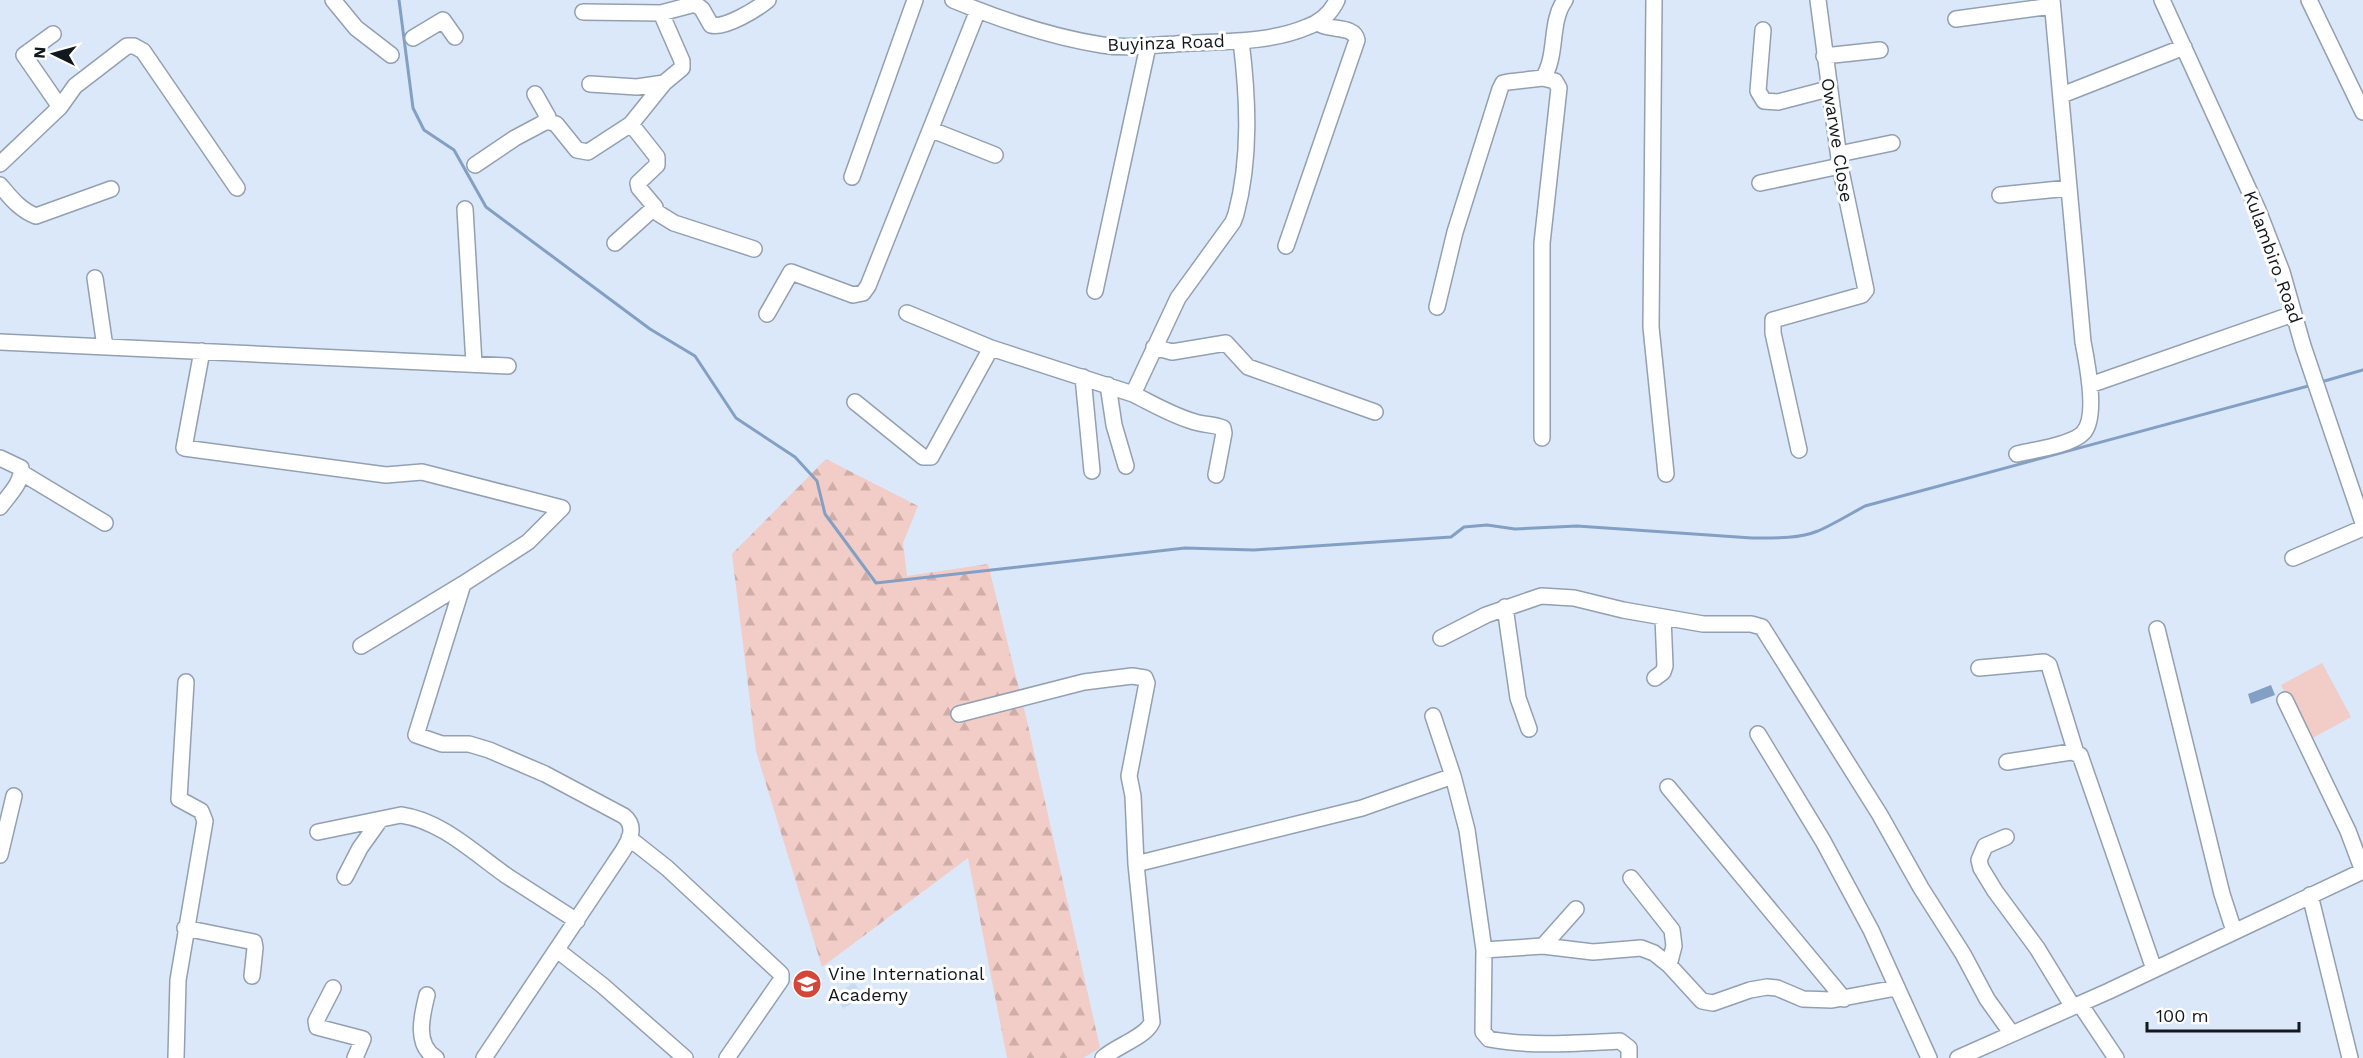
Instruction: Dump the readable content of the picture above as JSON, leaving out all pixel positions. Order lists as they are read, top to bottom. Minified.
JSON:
{"streets":{"street":["Buyinza Road","Owarwe Close","Kulambiro Road"]},"places":{"school or university":["Vine International Academy"]},"scale_bar":"100 m","north":"left"}
